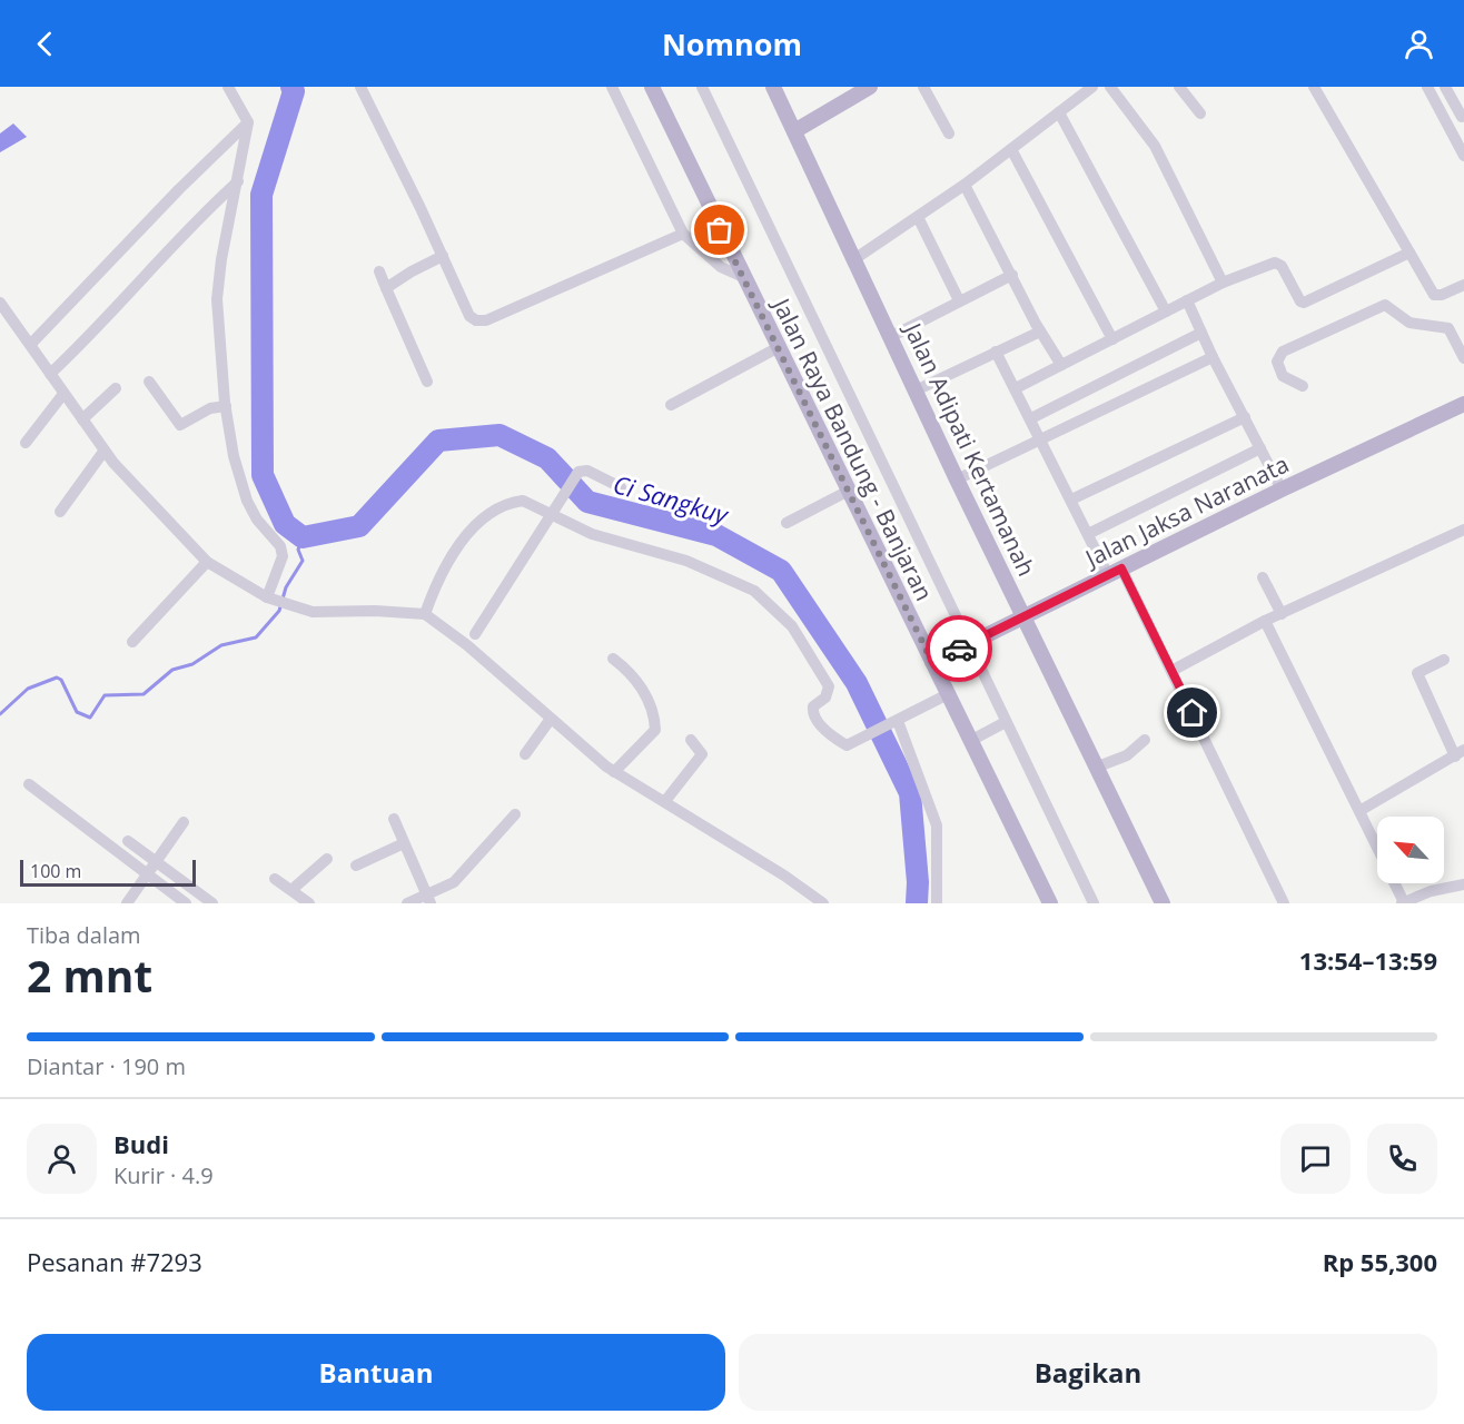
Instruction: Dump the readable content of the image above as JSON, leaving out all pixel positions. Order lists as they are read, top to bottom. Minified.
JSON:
{"streets":{"main road":["Jalan Raya Bandung - Banjaran","Jalan Adipati Kertamanah","Jalan Jaksa Naranata"]},"crossings":[["Jalan Raya Bandung - Banjaran","Jalan Jaksa Naranata"],["Jalan Adipati Kertamanah","Jalan Jaksa Naranata"]],"water":["Ci Sangkuy"],"scale_bar":"100 m","north":"top left","page":{"header":"Nomnom","scale":"100 m","heading":["2 mnt","Tiba dalam","13:54–13:59"],"panel":["Budi","Kurir · 4.9","Pesanan #7293","Rp 55,300"],"bar":"Diantar · 190 m","buttons":["Bantuan","Bagikan"]}}
